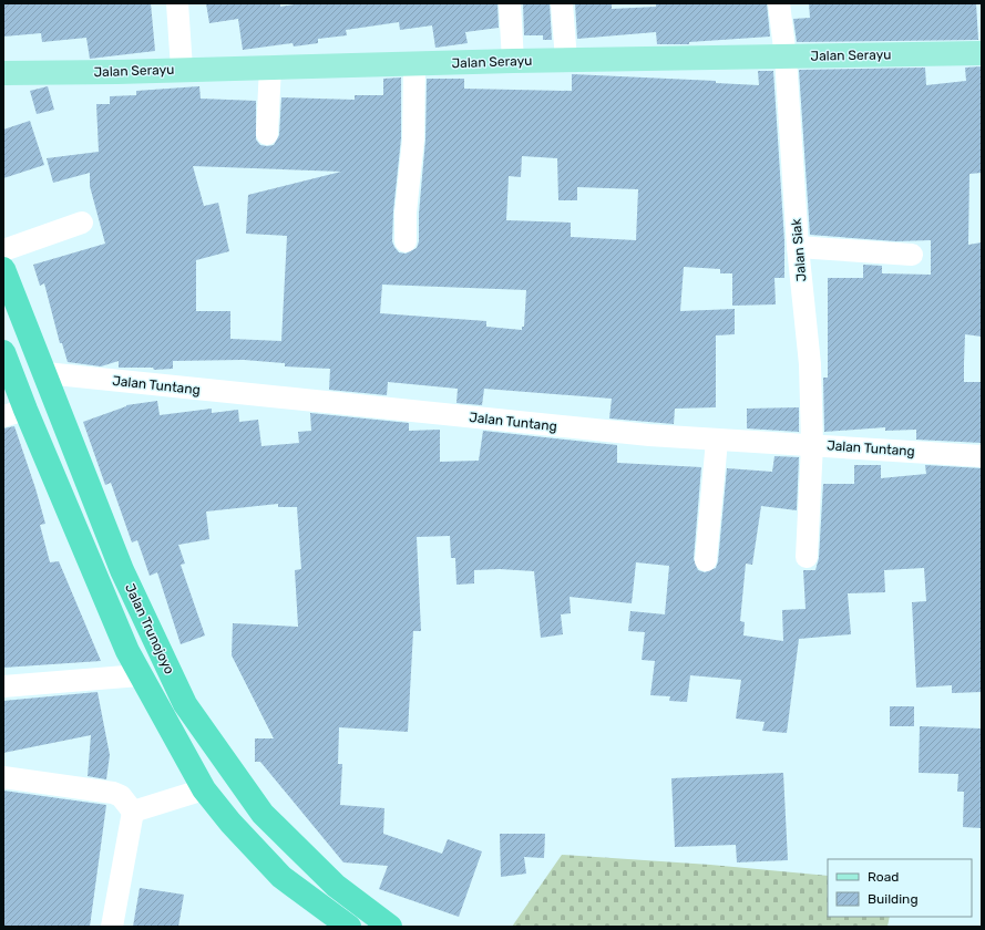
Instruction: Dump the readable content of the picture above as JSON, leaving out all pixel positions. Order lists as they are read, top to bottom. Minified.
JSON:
{"streets":{"highway":["Jalan Trunojoyo"],"main road":["Jalan Serayu"],"street":["Jalan Siak","Jalan Tuntang"]},"crossings":[["Jalan Serayu","Jalan Siak"],["Jalan Siak","Jalan Tuntang"],["Jalan Tuntang","Jalan Trunojoyo"]],"legend":["Road","Building"]}
